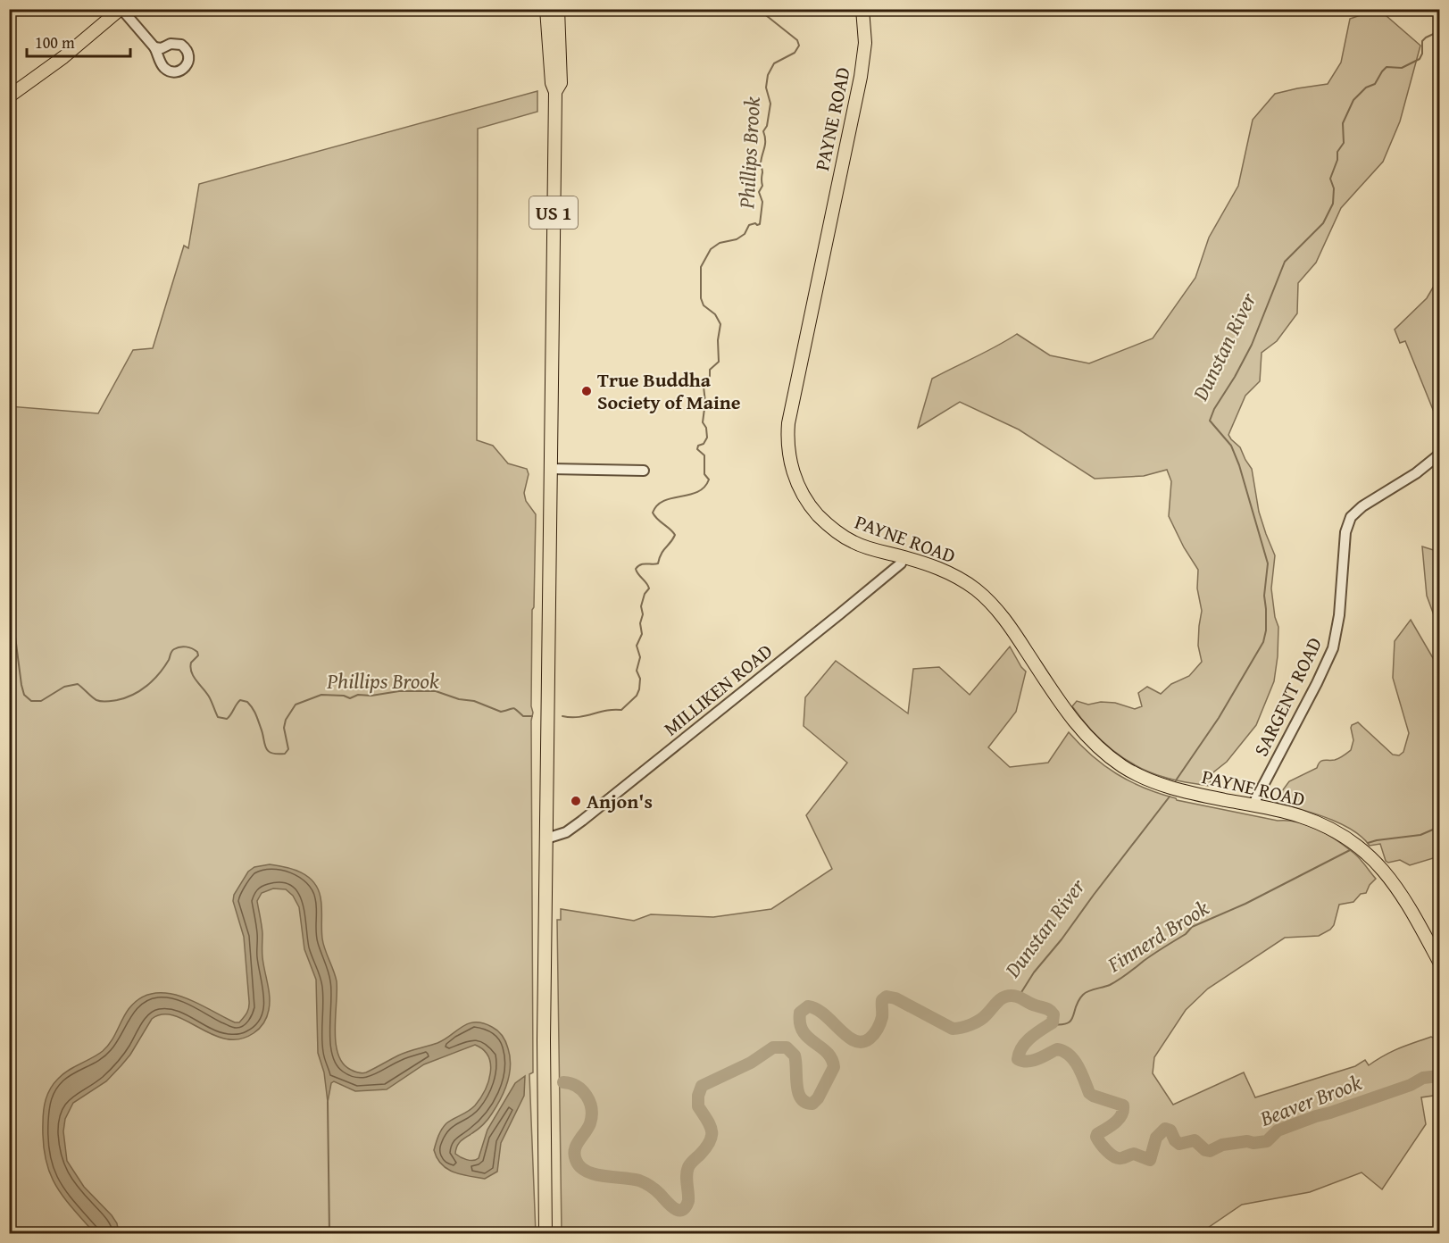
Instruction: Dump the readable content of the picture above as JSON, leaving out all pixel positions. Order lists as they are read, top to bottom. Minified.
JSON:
{"streets":{"main road":["PAYNE ROAD","US 1"],"street":["MILLIKEN ROAD","SARGENT ROAD"]},"crossings":[["PAYNE ROAD","MILLIKEN ROAD"],["PAYNE ROAD","SARGENT ROAD"],["US 1","MILLIKEN ROAD"]],"water":["Phillips Brook","Dunstan River","Finnerd Brook","Beaver Brook"],"places":["True Buddha Society of Maine","Anjon's"],"scale_bar":"100 m"}
